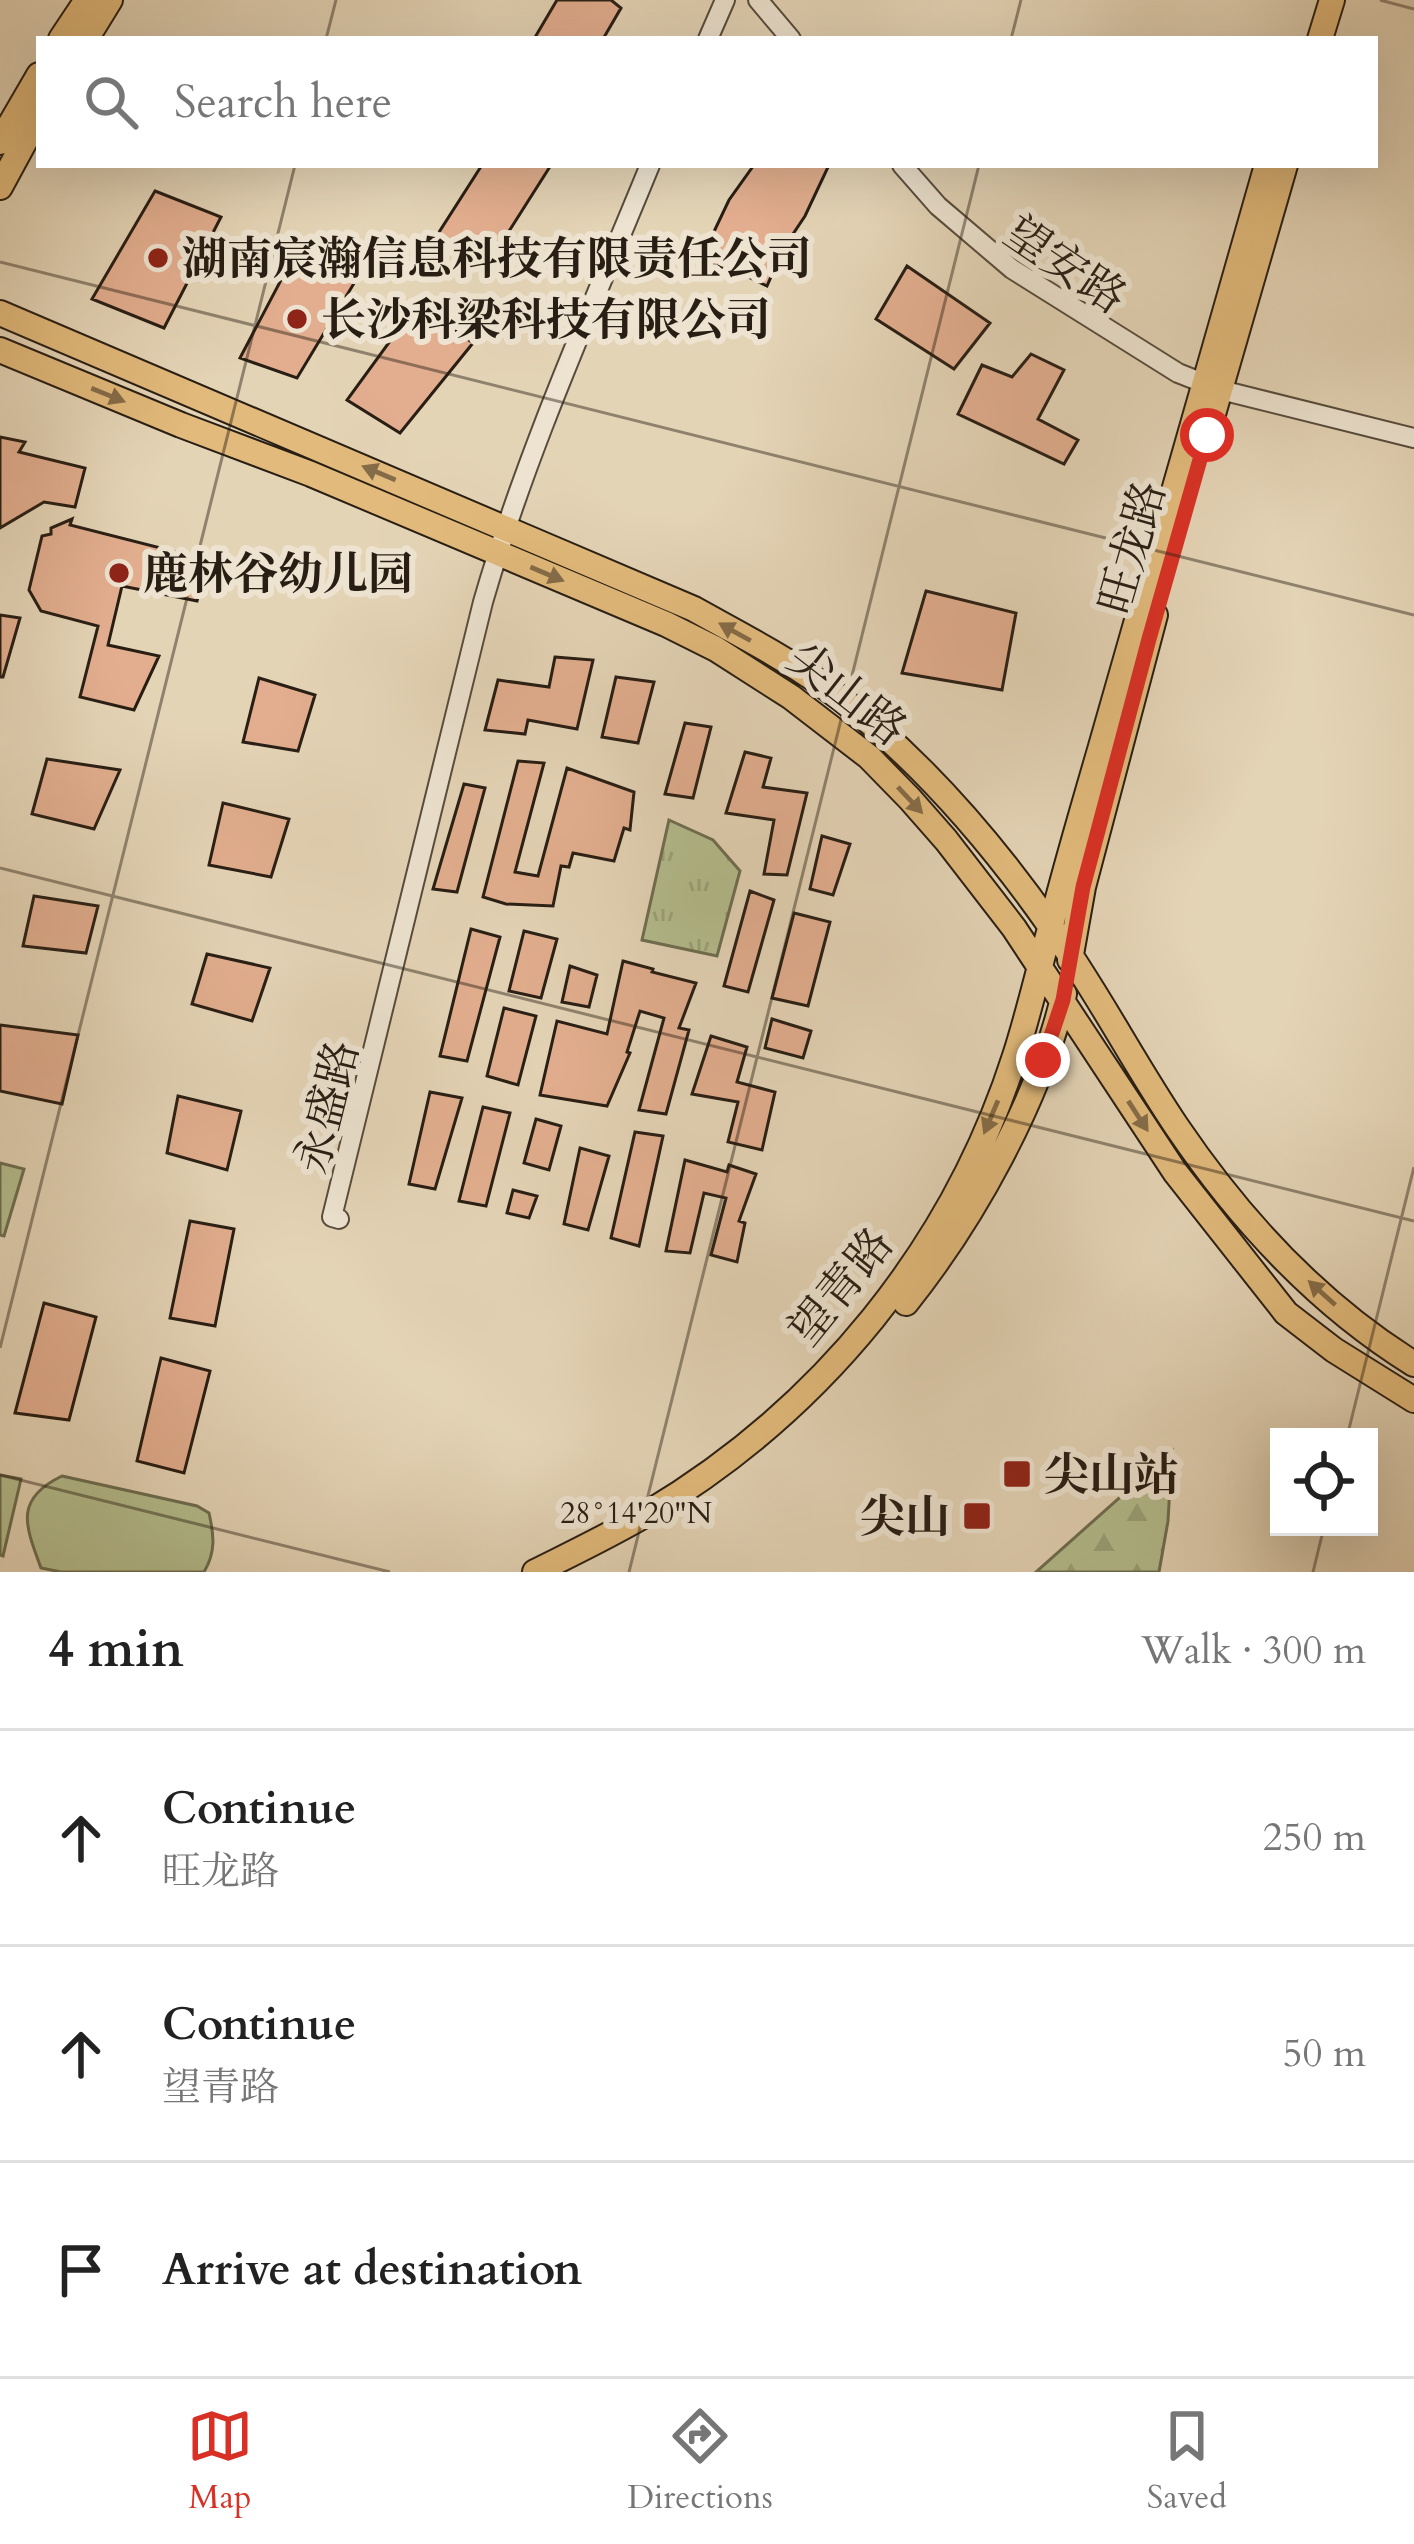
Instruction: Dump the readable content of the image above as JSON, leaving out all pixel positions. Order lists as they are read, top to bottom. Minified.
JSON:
{"streets":{"main road":["旺龙路","尖山路","望青路"],"street":["望安路","永盛路"]},"crossings":[["望安路","旺龙路"],["旺龙路","尖山路"],["旺龙路","望青路"],["尖山路","永盛路"],["尖山路","望青路"]],"places":{"other":["湖南宸瀚信息科技有限责任公司","长沙科梁科技有限公司","鹿林谷幼儿园"],"transit":["尖山站","尖山"]},"page":{"search":"Search here","heading":["4 min","Walk · 300 m"],"list":[["Continue","旺龙路","250 m"],["Continue","望青路","50 m"],"Arrive at destination"],"nav":["Map","Directions","Saved"]},"coordinates":["28°14'20\"N"]}
